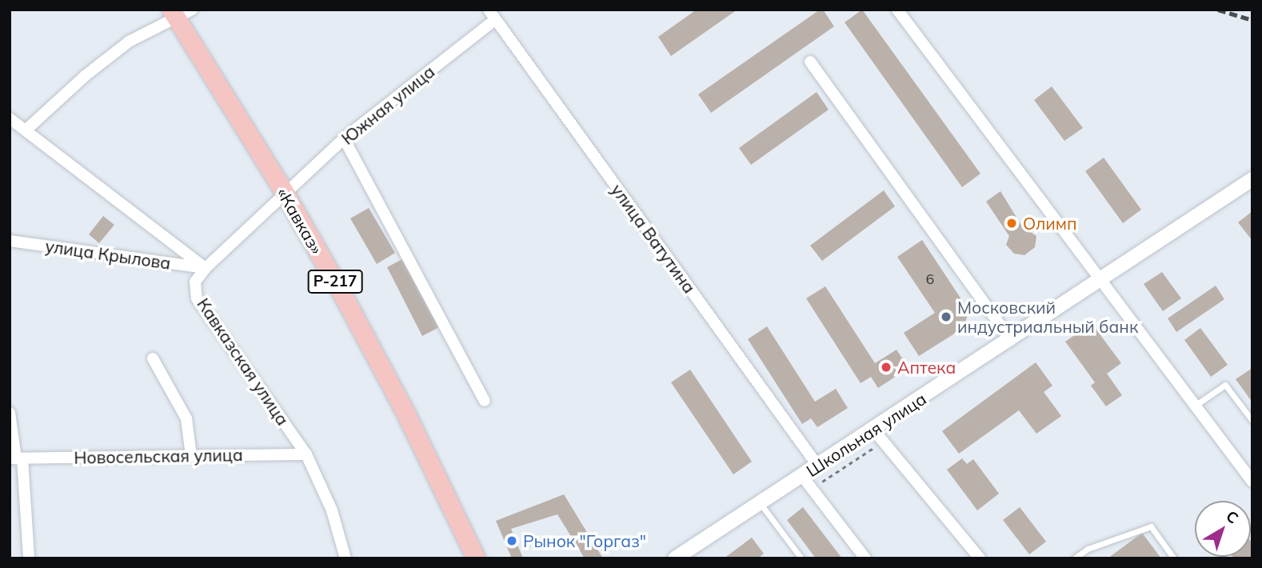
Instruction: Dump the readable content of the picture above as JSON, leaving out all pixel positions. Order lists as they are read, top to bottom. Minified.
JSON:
{"streets":{"main road":["«Кавказ»","Р-217"],"street":["Южная улица","улица Ватутина","улица Крылова","Кавказская улица","Школьная улица","Новосельская улица"]},"crossings":[["Южная улица","«Кавказ»"],["Южная улица","улица Ватутина"],["Южная улица","улица Крылова"],["Южная улица","Кавказская улица"],["улица Ватутина","Школьная улица"],["улица Крылова","Кавказская улица"],["Кавказская улица","Новосельская улица"]],"places":["Олимп","Московский индустриальный банк","Аптека","Рынок \"Горгаз\""],"house_numbers":["6"],"north":"top right"}
